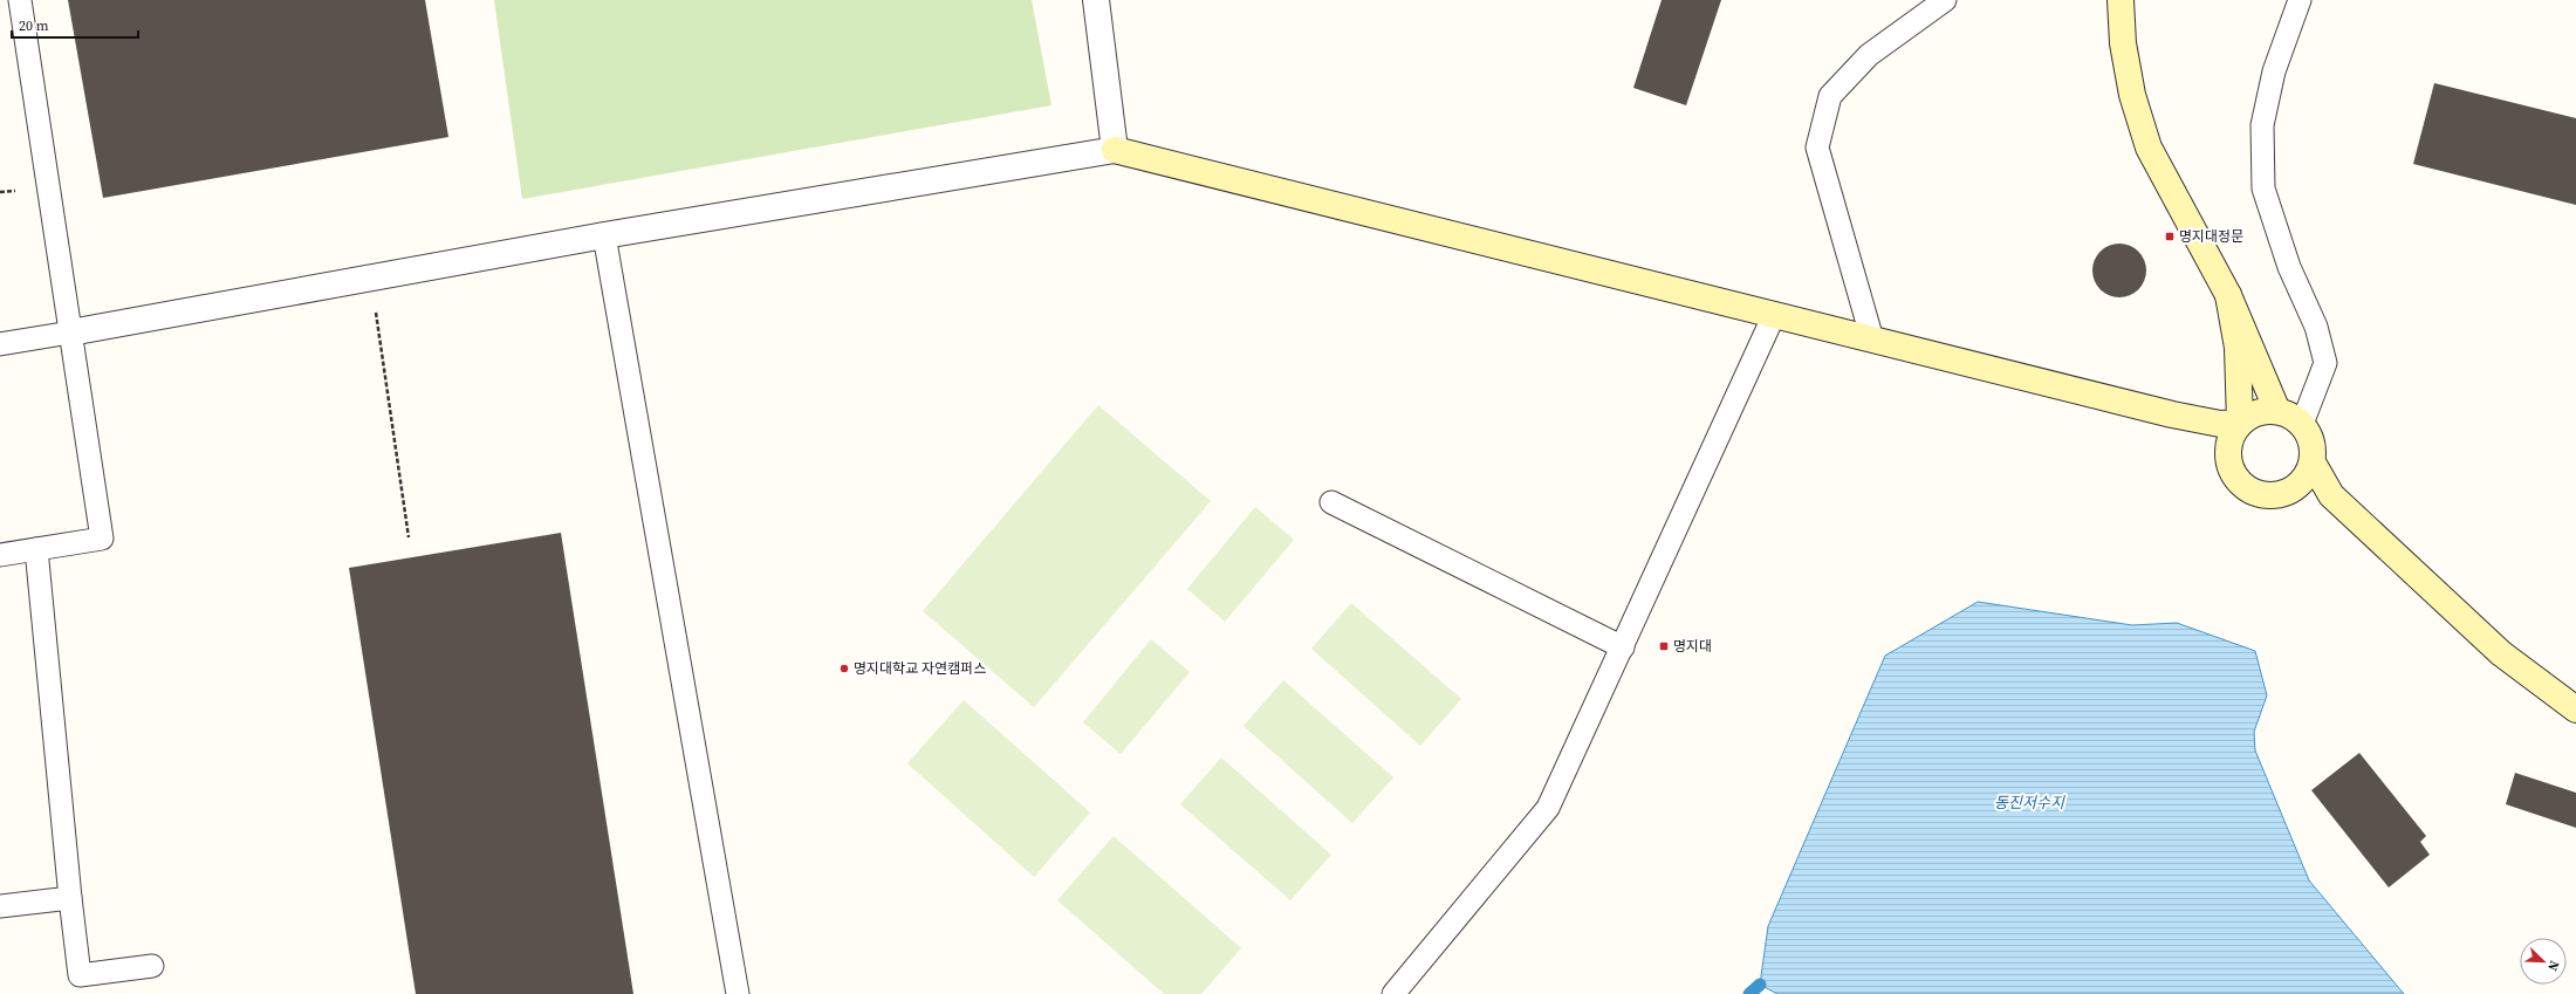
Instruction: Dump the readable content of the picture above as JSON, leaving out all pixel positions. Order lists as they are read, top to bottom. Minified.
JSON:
{"water":["동진저수지"],"places":{"transit":["명지대정문","명지대"],"other":["명지대학교 자연캠퍼스"]},"scale_bar":"20 m","north":"bottom right"}
